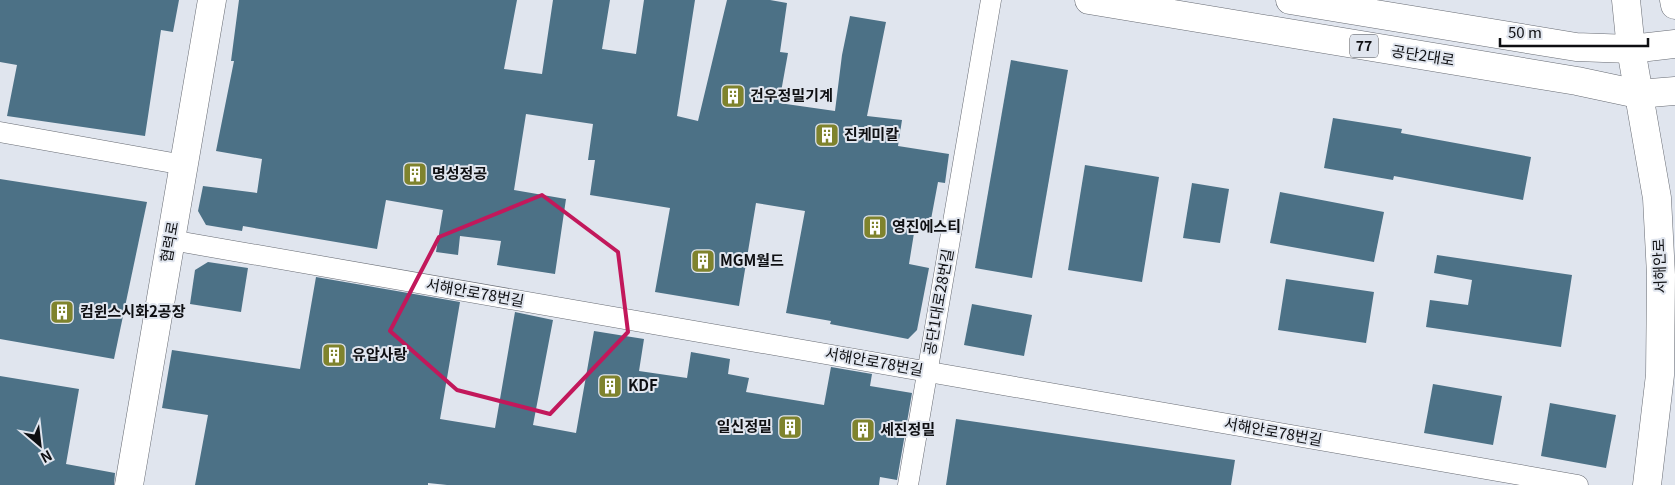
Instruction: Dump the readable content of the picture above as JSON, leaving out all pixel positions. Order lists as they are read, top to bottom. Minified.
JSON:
{"streets":{"main road":["77","공단2대로","협력로","서해안로"],"street":["서해안로78번길","공단1대로28번길"]},"crossings":[["77","서해안로"],["공단2대로","서해안로"],["협력로","서해안로78번길"],["서해안로78번길","공단1대로28번길"]],"places":{"building":["건우정밀기계","진케미칼","명성정공","영진에스티","MGM월드","컴윈스시화2공장","유압사랑","KDF","일신정밀","세진정밀"]},"scale_bar":"50 m","north":"bottom right"}
